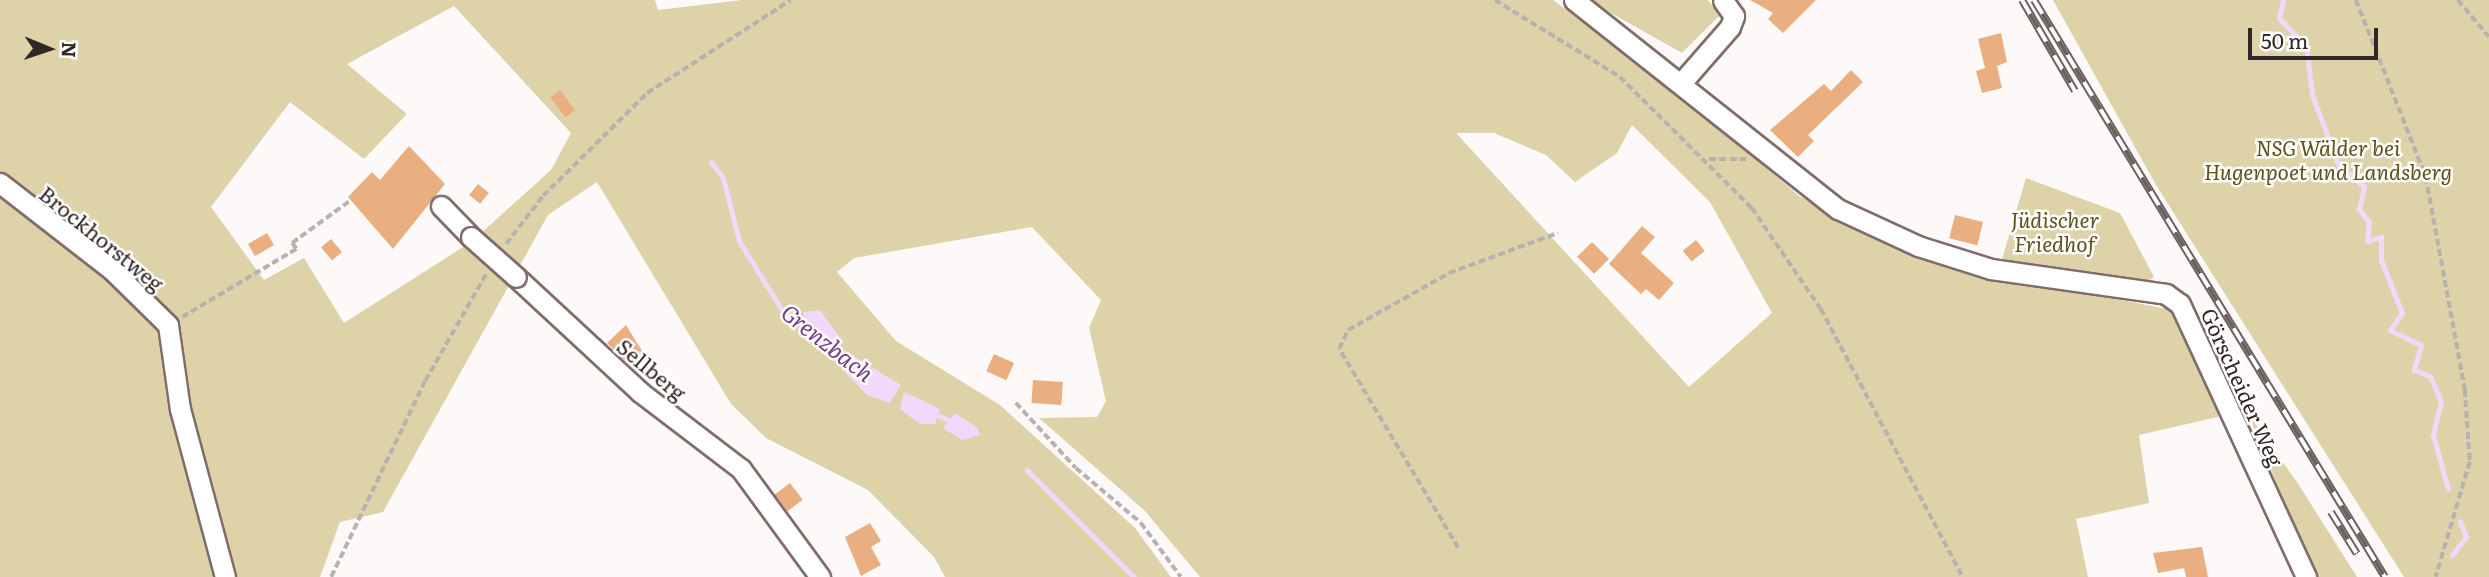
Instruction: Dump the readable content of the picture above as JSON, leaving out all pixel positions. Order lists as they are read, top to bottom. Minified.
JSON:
{"streets":{"street":["Brockhorstweg","Sellberg","Görscheider Weg"]},"water":["Grenzbach"],"parks":["NSG Wälder bei Hugenpoet und Landsberg","Jüdischer Friedhof"],"scale_bar":"50 m","north":"right"}
